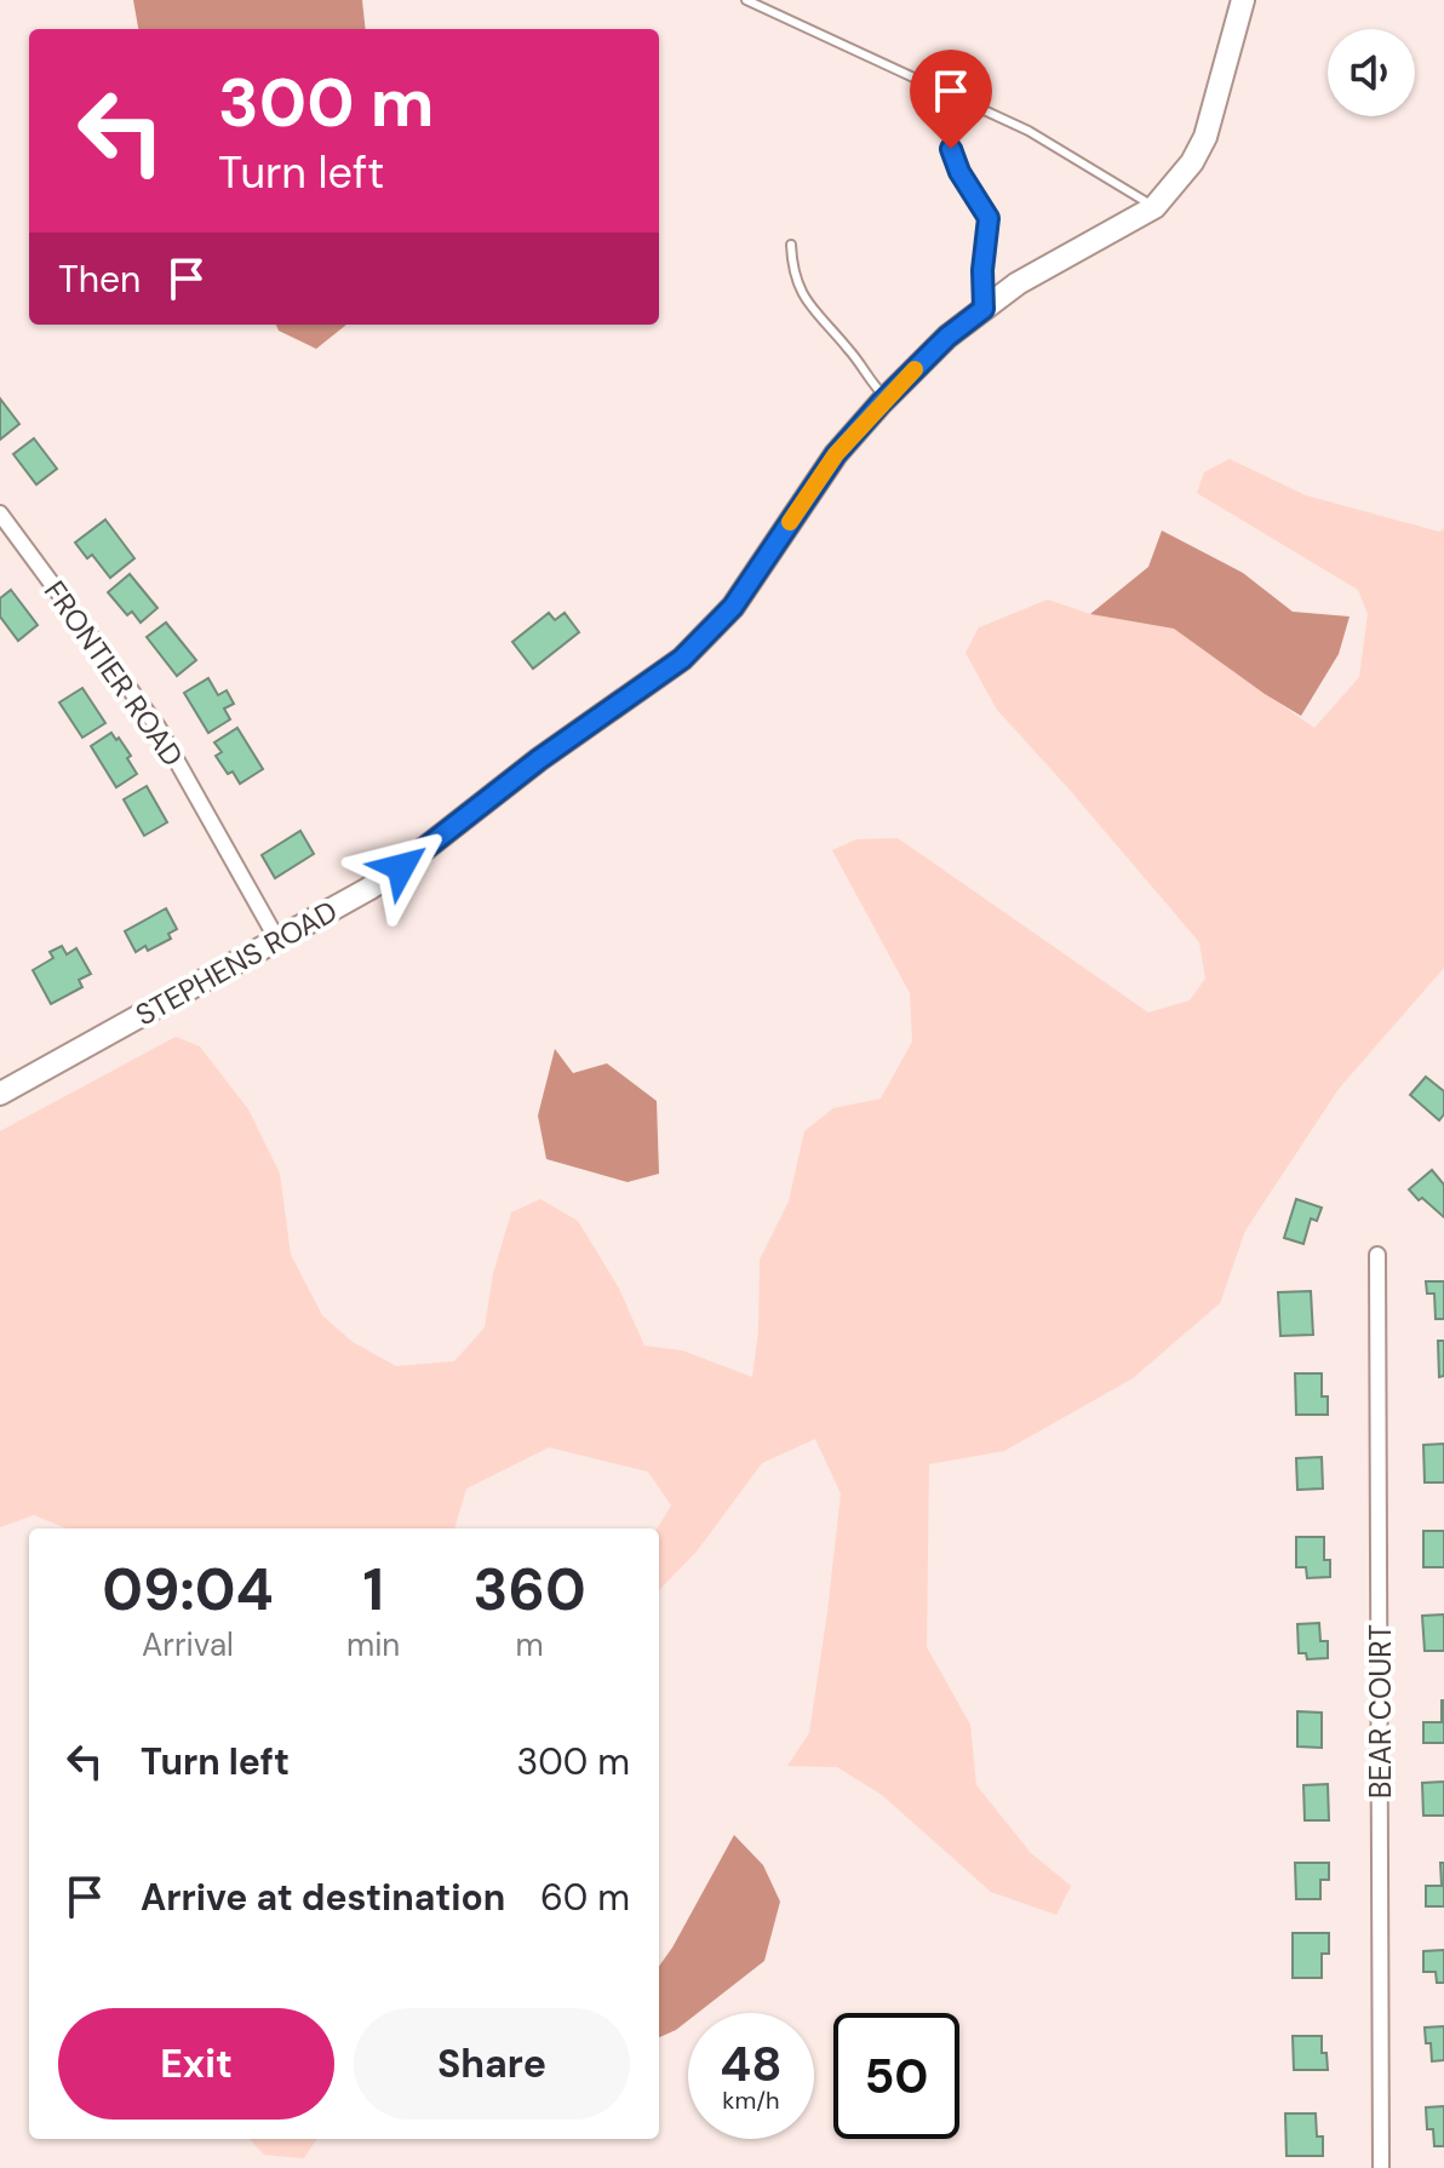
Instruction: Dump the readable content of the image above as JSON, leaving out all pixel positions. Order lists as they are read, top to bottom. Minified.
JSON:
{"streets":{"main road":["STEPHENS ROAD"],"street":["FRONTIER ROAD","BEAR COURT"]},"crossings":[["FRONTIER ROAD","STEPHENS ROAD"]],"page":{"turn":["300 m","Turn left"],"then":"Then","eta":["09:04","Arrival","1","min","360","m"],"list":[{"name":"Turn left","value":"300 m"},{"name":"Arrive at destination","value":"60 m"}],"buttons":["Exit","Share"],"speed":"48 km/h","limit":"50"}}
